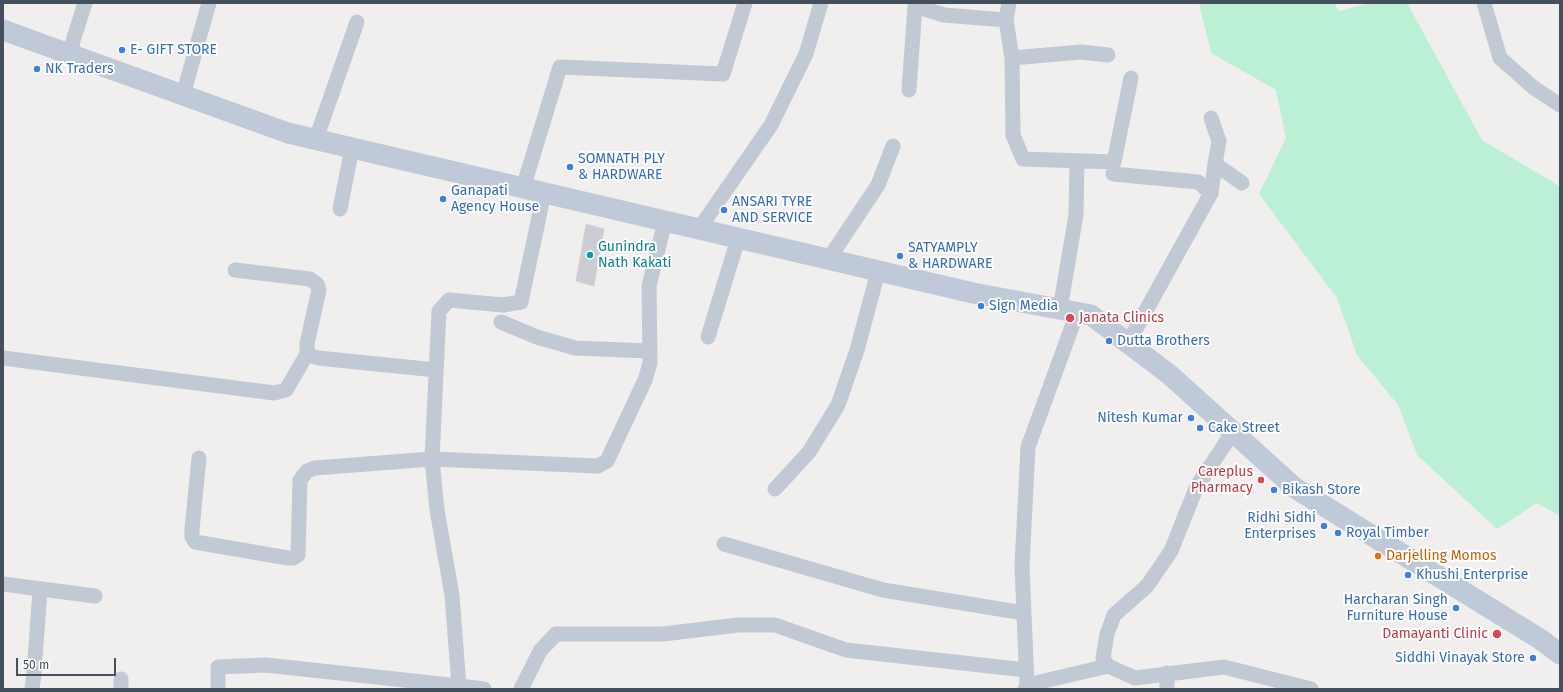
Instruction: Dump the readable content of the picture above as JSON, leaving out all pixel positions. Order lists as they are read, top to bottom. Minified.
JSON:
{"places":["E- GIFT STORE","NK Traders","SOMNATH PLY & HARDWARE","Ganapati Agency House","ANSARI TYRE AND SERVICE","Gunindra Nath Kakati","SATYAMPLY & HARDWARE","Sign Media","Janata Clinics","Dutta Brothers","Nitesh Kumar","Cake Street","Careplus Pharmacy","Bikash Store","Ridhi Sidhi Enterprises","Royal Timber","Darjelling Momos","Khushi Enterprise","Harcharan Singh Furniture House","Damayanti Clinic","Siddhi Vinayak Store"],"scale_bar":"50 m"}
